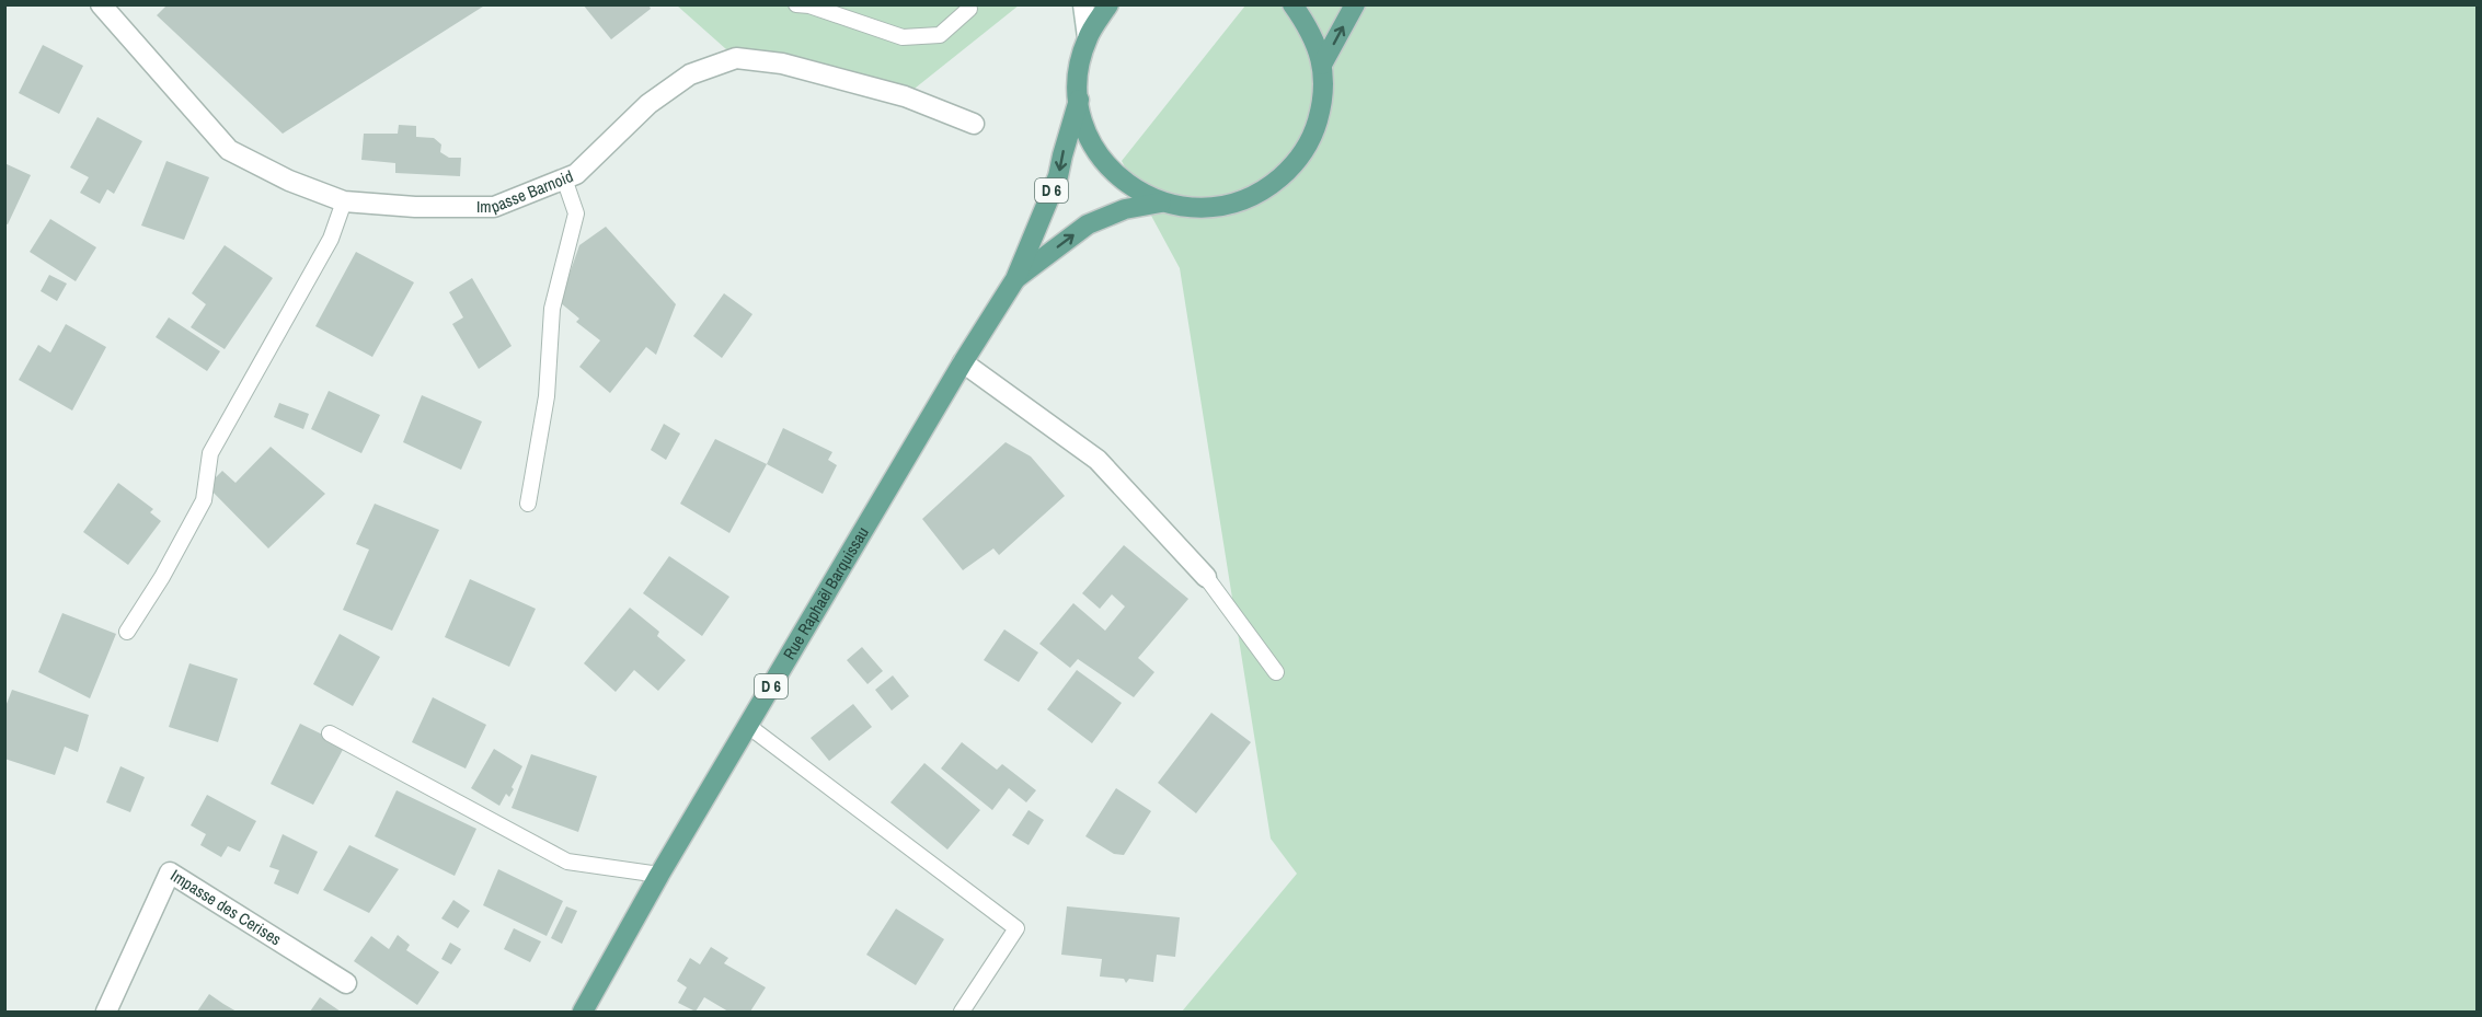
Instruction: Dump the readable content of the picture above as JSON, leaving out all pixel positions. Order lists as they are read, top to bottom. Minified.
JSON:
{"streets":{"main road":["D 6","Rue Raphaël Barquissau"],"street":["Impasse Barnoid","Impasse des Cerises"]}}
